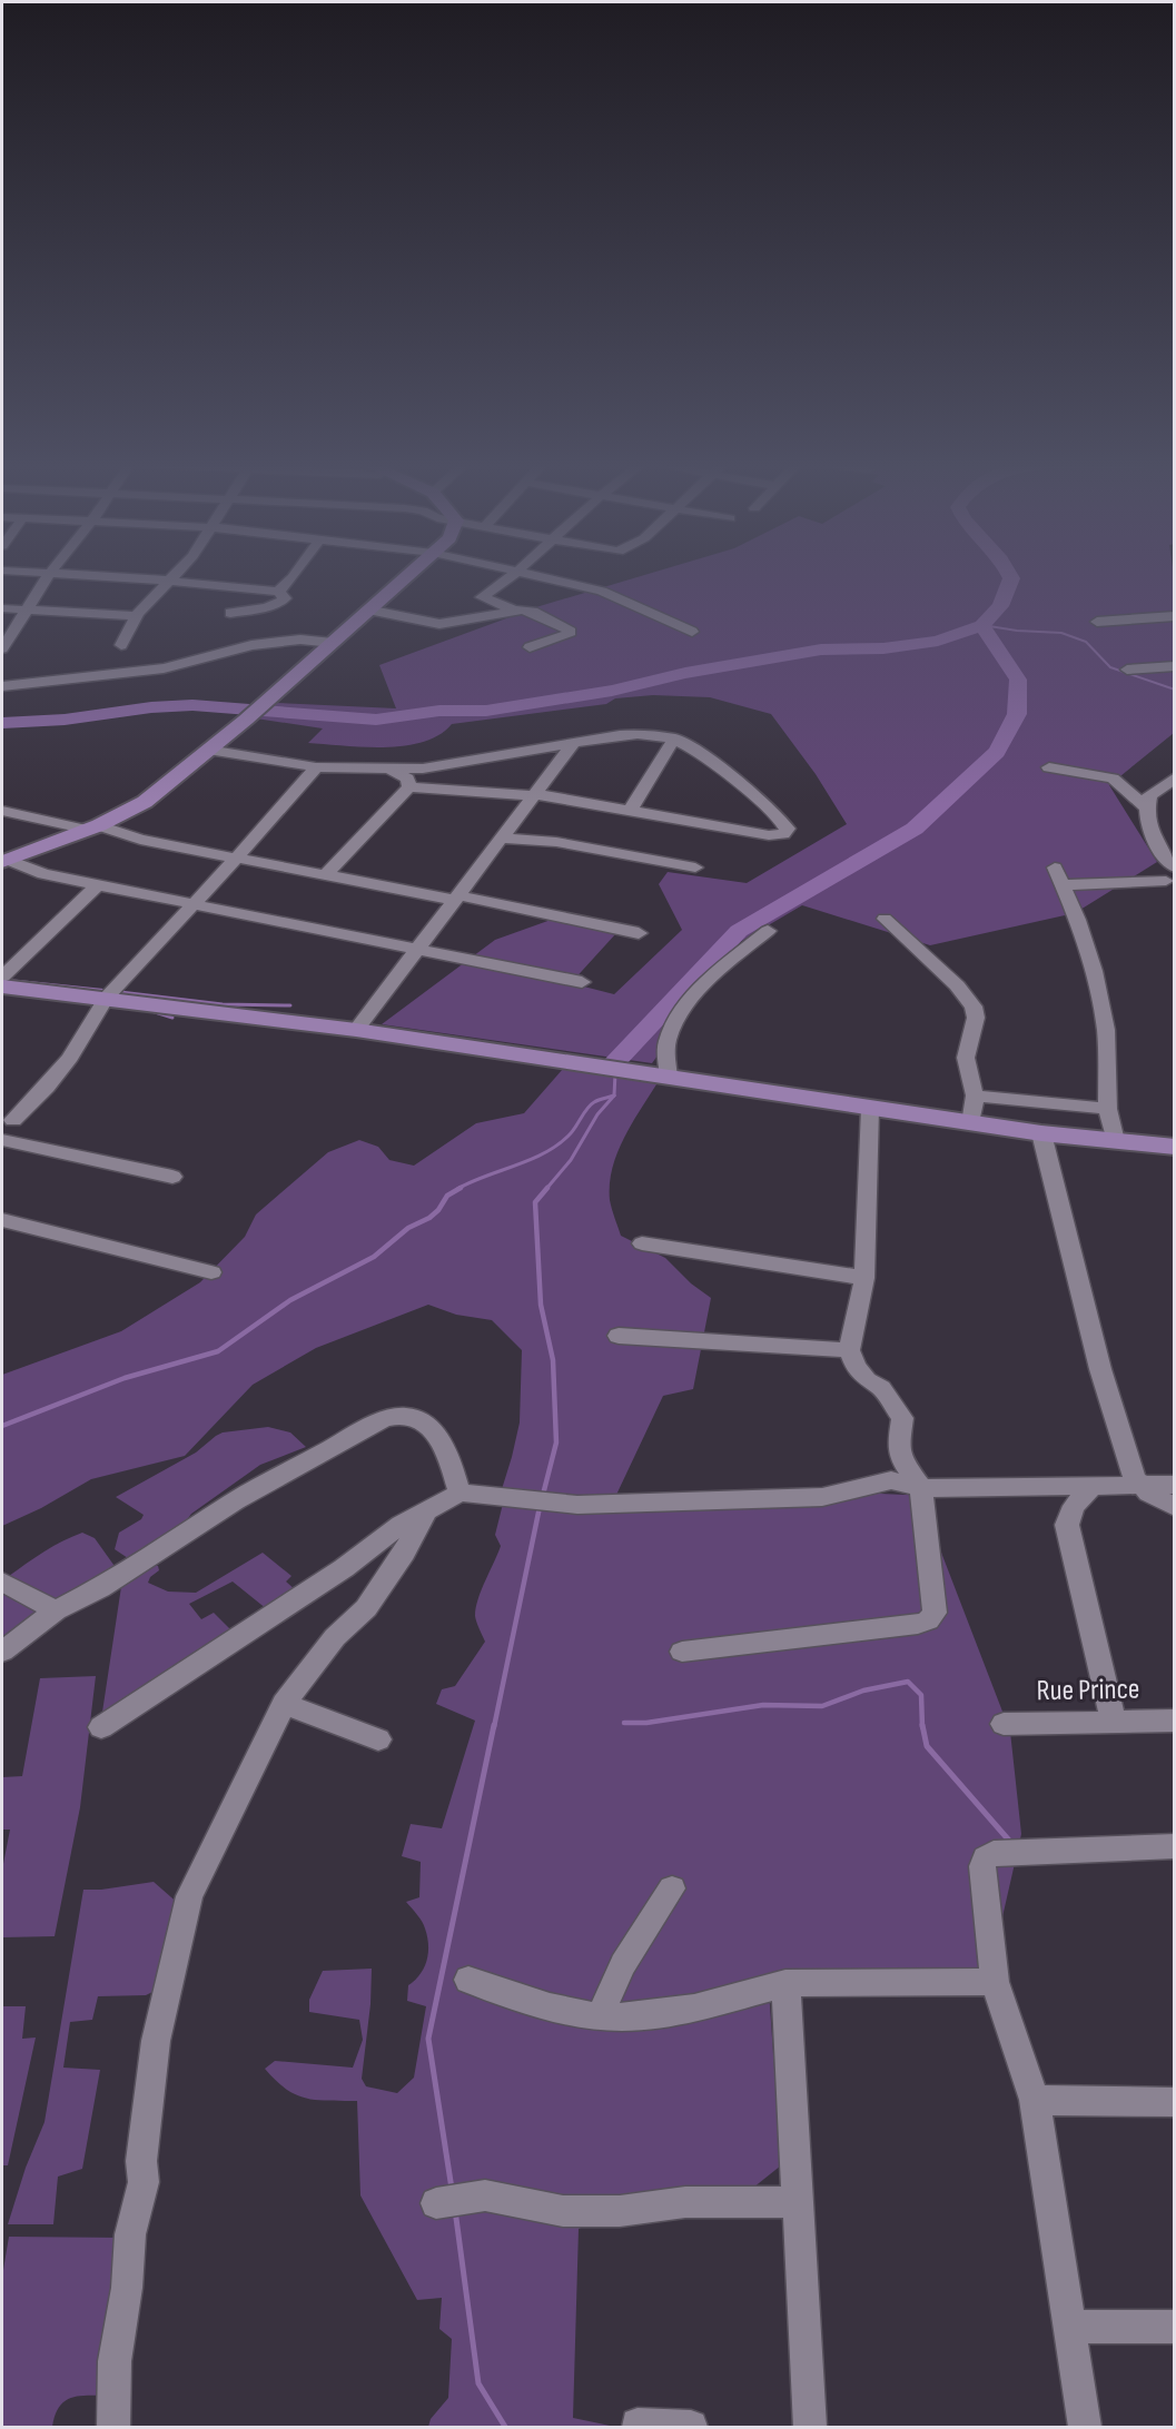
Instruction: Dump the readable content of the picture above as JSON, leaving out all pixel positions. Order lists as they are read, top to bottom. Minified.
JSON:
{"streets":{"street":["Rue Prince"]}}
